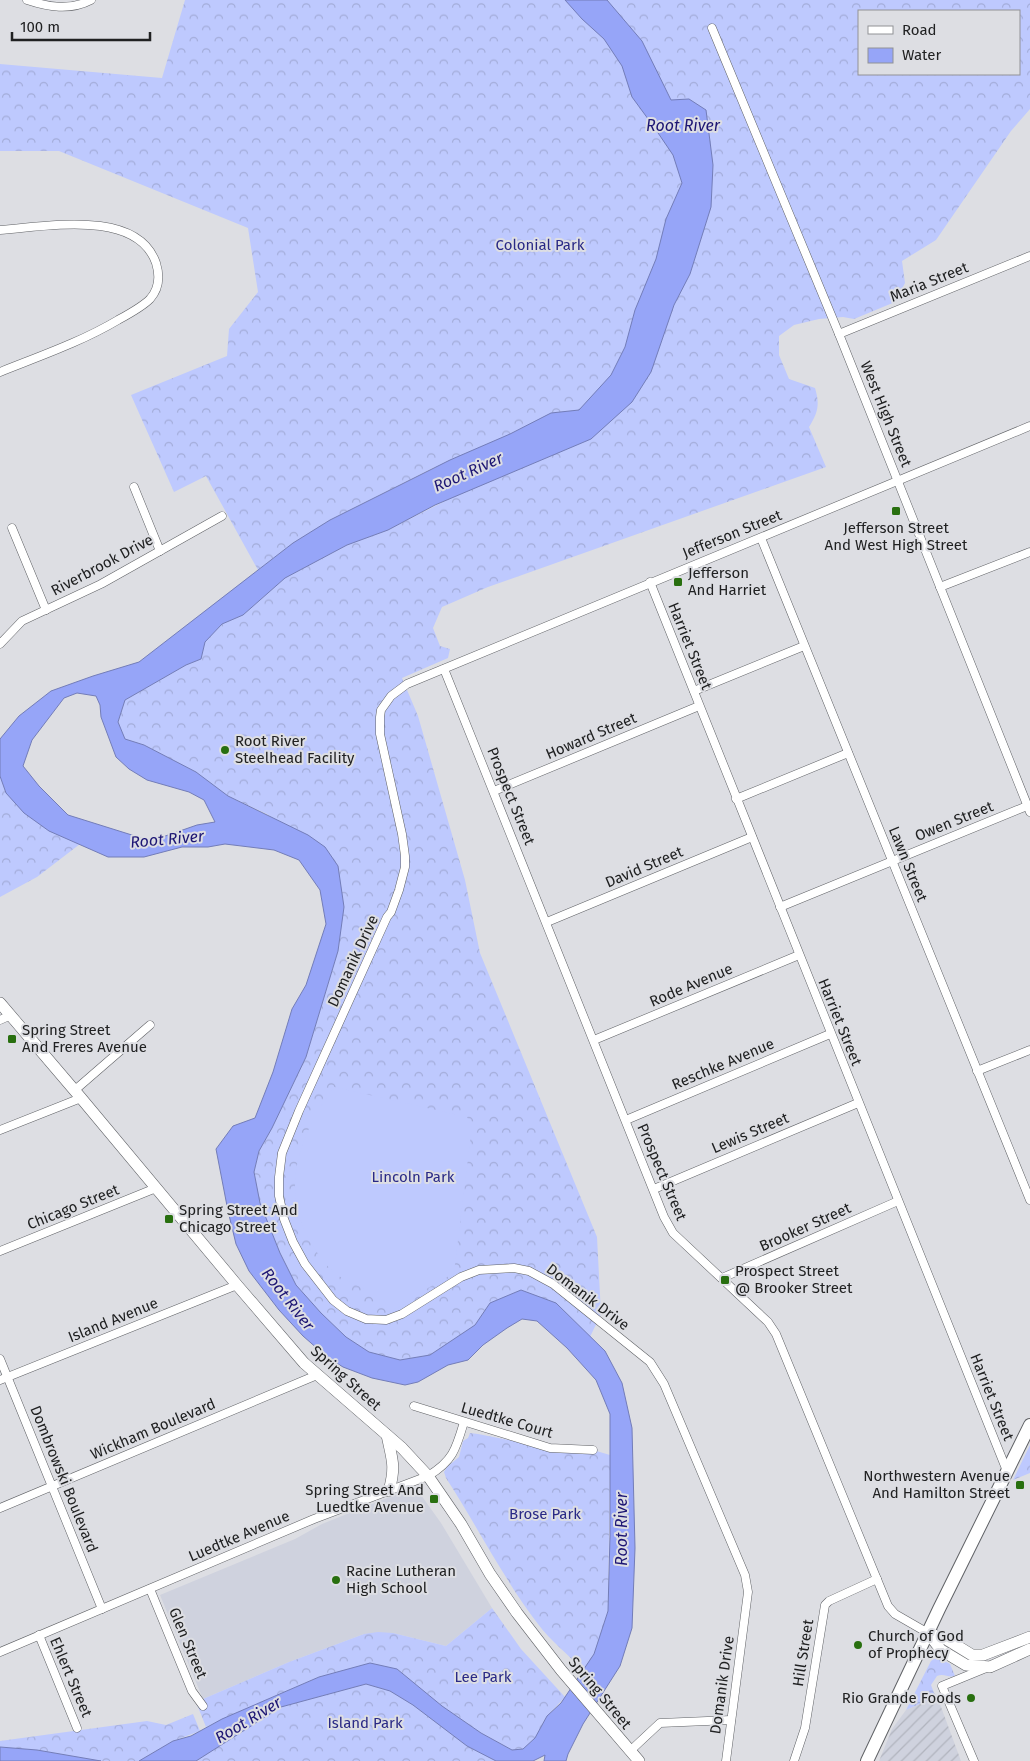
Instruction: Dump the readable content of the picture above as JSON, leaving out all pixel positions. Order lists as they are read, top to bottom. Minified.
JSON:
{"streets":{"main road":["Spring Street"],"street":["Maria Street","West High Street","Jefferson Street","Riverbrook Drive","Harriet Street","Howard Street","Prospect Street","Owen Street","Lawn Street","David Street","Domanik Drive","Rode Avenue","Reschke Avenue","Lewis Street","Chicago Street","Brooker Street","Island Avenue","Luedtke Court","Wickham Boulevard","Dombrowski Boulevard","Luedtke Avenue","Glen Street","Hill Street","Ehlert Street"]},"crossings":[["Maria Street","West High Street"],["West High Street","Jefferson Street"],["West High Street","Owen Street"],["Jefferson Street","Harriet Street"],["Jefferson Street","Prospect Street"],["Jefferson Street","Lawn Street"],["Jefferson Street","Domanik Drive"],["Harriet Street","Howard Street"],["Harriet Street","Owen Street"],["Harriet Street","David Street"],["Harriet Street","Rode Avenue"],["Harriet Street","Reschke Avenue"],["Harriet Street","Lewis Street"],["Harriet Street","Brooker Street"],["Howard Street","Prospect Street"],["Prospect Street","David Street"],["Prospect Street","Domanik Drive"],["Prospect Street","Rode Avenue"],["Prospect Street","Reschke Avenue"],["Prospect Street","Lewis Street"],["Prospect Street","Brooker Street"],["Prospect Street","Hill Street"],["Owen Street","Lawn Street"],["Chicago Street","Spring Street"],["Island Avenue","Spring Street"],["Island Avenue","Dombrowski Boulevard"],["Spring Street","Wickham Boulevard"],["Spring Street","Luedtke Avenue"],["Luedtke Court","Luedtke Avenue"],["Wickham Boulevard","Dombrowski Boulevard"],["Dombrowski Boulevard","Luedtke Avenue"],["Luedtke Avenue","Glen Street"],["Luedtke Avenue","Ehlert Street"]],"water":["Root River"],"parks":["Colonial Park","Lincoln Park","Brose Park","Lee Park","Island Park"],"places":{"transit":["Jefferson Street And West High Street","Jefferson And Harriet","Spring Street And Freres Avenue","Spring Street And Chicago Street","Prospect Street @ Brooker Street","Northwestern Avenue And Hamilton Street","Spring Street And Luedtke Avenue"],"other":["Root River Steelhead Facility","Racine Lutheran High School","Church of God of Prophecy","Rio Grande Foods"]},"legend":["Road","Water"],"scale_bar":"100 m"}
